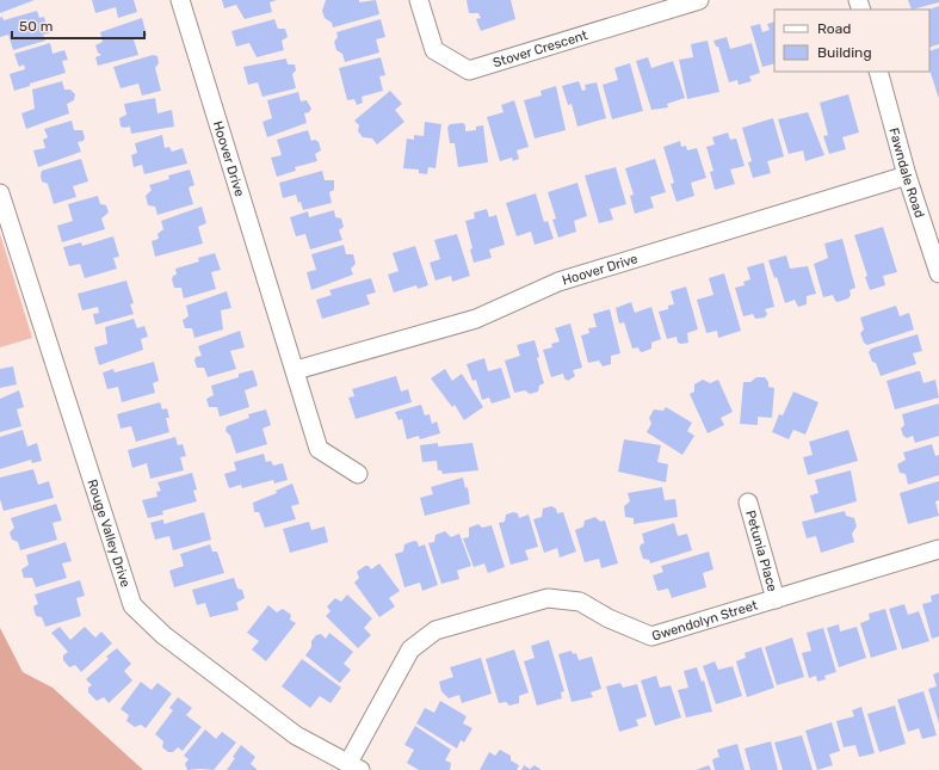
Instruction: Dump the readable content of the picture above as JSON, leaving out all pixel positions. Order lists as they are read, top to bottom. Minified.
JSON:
{"streets":{"street":["Stover Crescent","Hoover Drive","Fawndale Road","Rouge Valley Drive","Petunia Place","Gwendolyn Street"]},"crossings":[["Hoover Drive","Fawndale Road"],["Rouge Valley Drive","Gwendolyn Street"],["Petunia Place","Gwendolyn Street"]],"legend":["Road","Building"],"scale_bar":"50 m"}
